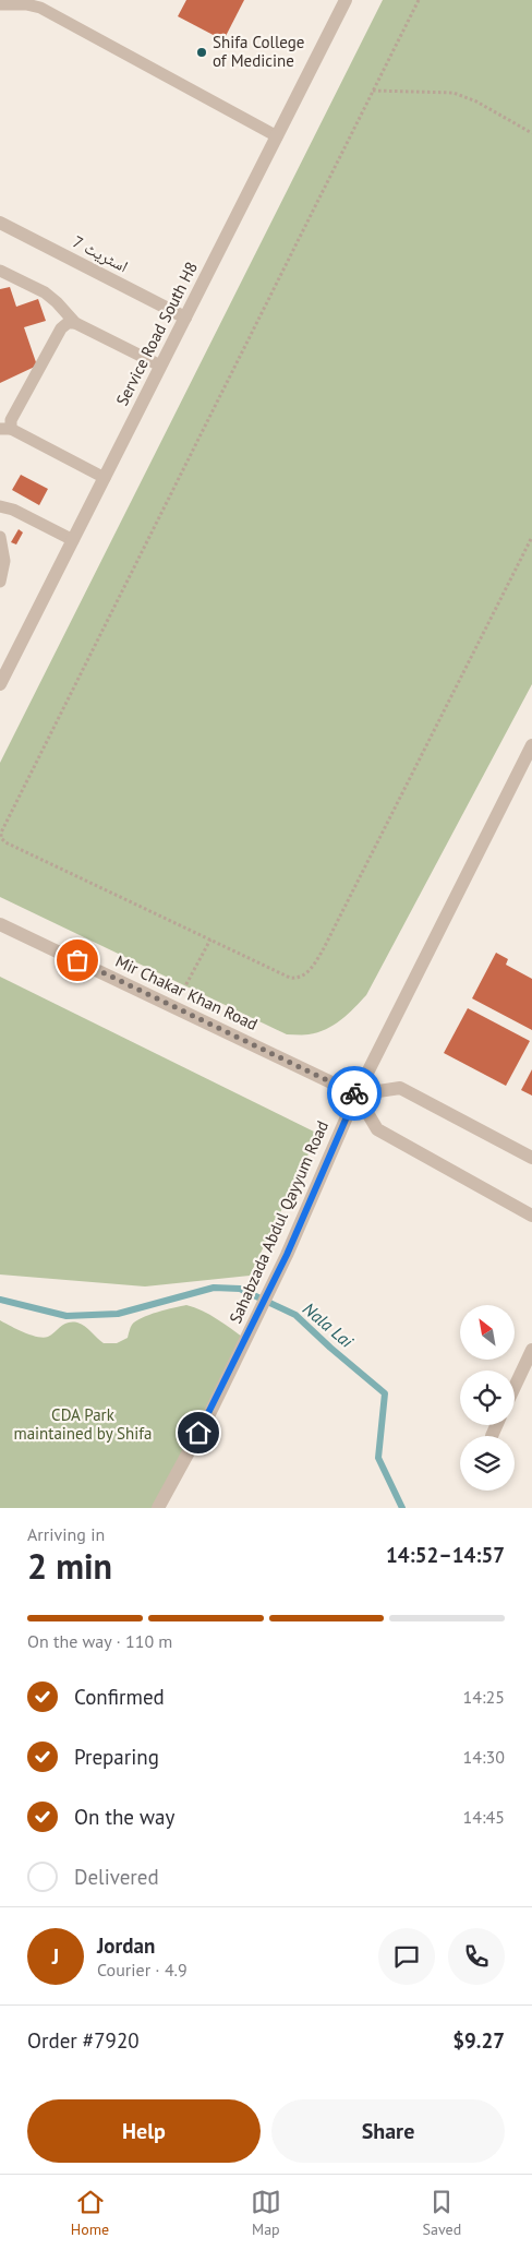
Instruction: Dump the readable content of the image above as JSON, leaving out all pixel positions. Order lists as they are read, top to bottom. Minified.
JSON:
{"streets":{"street":["اسٹریٹ 7","Service Road South H8","Mir Chakar Khan Road","Sahabzada Abdul Qayyum Road"]},"crossings":[["اسٹریٹ 7","Service Road South H8"],["Mir Chakar Khan Road","Sahabzada Abdul Qayyum Road"]],"water":["Nala Lai"],"parks":["CDA Park maintained by Shifa"],"places":["Shifa College of Medicine"],"north":"top left","page":{"heading":["2 min","Arriving in","14:52–14:57"],"panel":["Jordan","Courier · 4.9","Order #7920","$9.27"],"bar":"On the way · 110 m","list":[["Confirmed","14:25"],["Preparing","14:30"],["On the way","14:45"],"Delivered"],"round":"J","buttons":["Help","Share"],"tabs":["Home","Map","Saved"]}}
